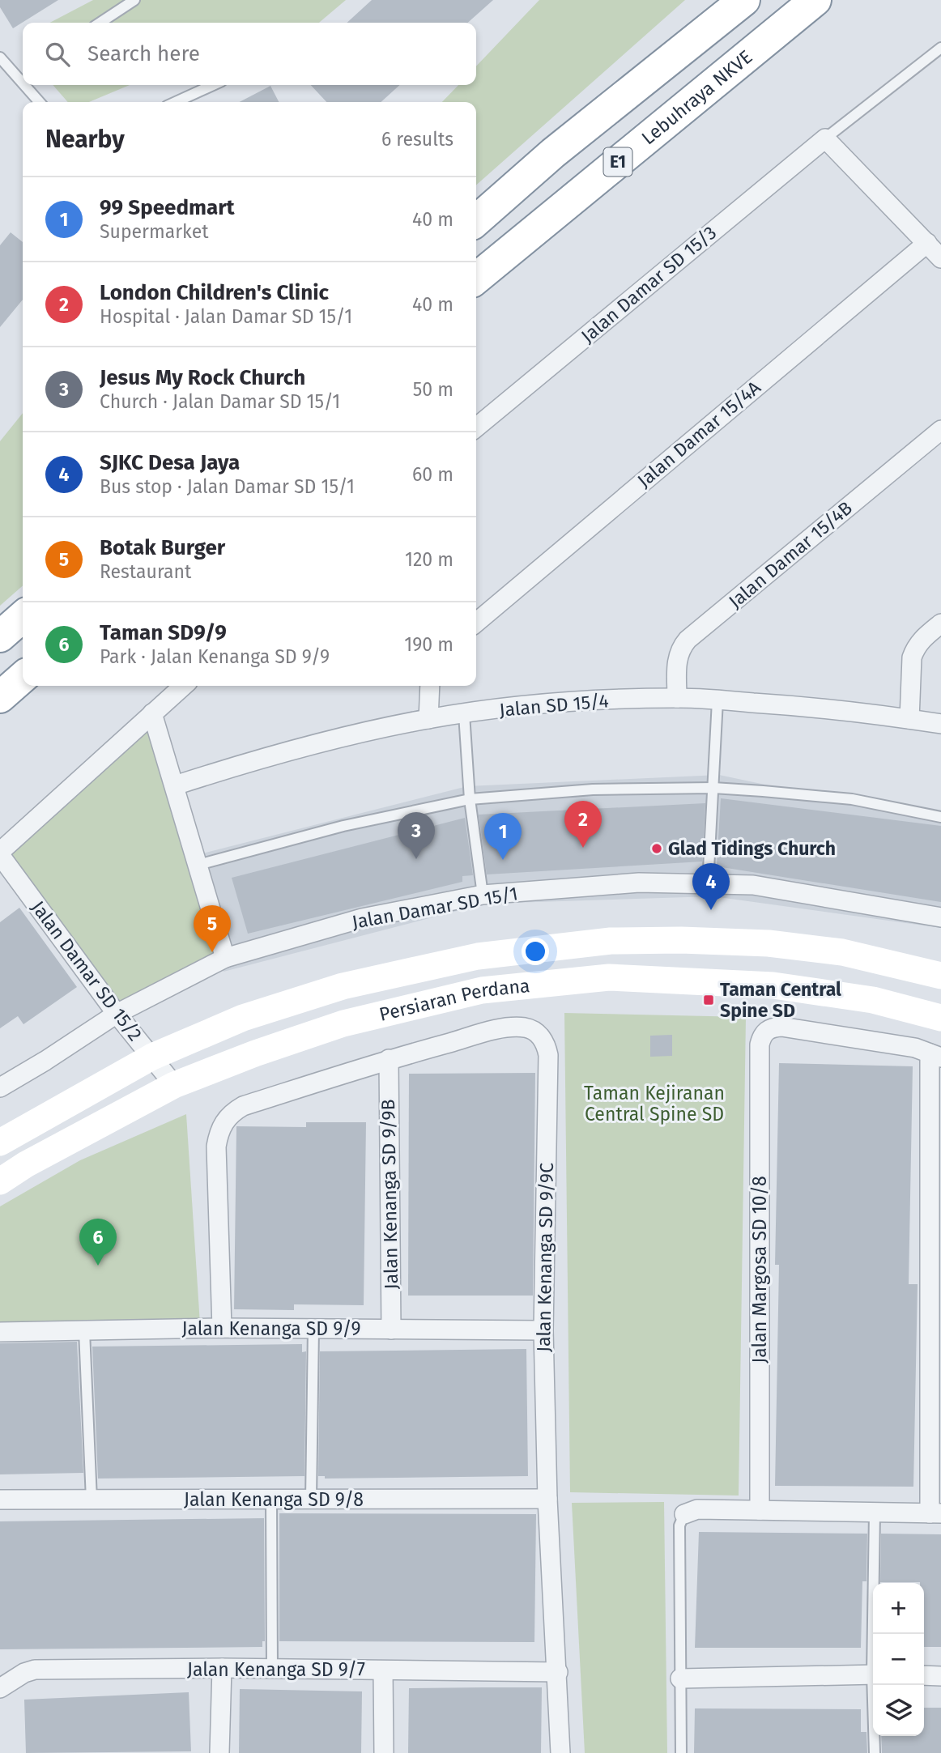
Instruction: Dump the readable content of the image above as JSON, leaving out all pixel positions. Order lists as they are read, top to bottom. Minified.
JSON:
{"streets":{"highway":["Lebuhraya NKVE","E1"],"main road":["Persiaran Perdana"],"street":["Jalan Damar SD 15/3","Jalan Damar 15/4A","Jalan Damar 15/4B","Jalan SD 15/4","Jalan Damar SD 15/1","Jalan Damar SD 15/2","Jalan Kenanga SD 9/9B","Jalan Kenanga SD 9/9C","Jalan Margosa SD 10/8","Jalan Kenanga SD 9/9","Jalan Kenanga SD 9/8","Jalan Kenanga SD 9/7"]},"crossings":[["Jalan Damar 15/4B","Jalan SD 15/4"],["Jalan Damar SD 15/1","Jalan Damar SD 15/2"],["Jalan Damar SD 15/2","Persiaran Perdana"],["Jalan Kenanga SD 9/9B","Jalan Kenanga SD 9/9C"],["Jalan Kenanga SD 9/9B","Jalan Kenanga SD 9/9"],["Jalan Kenanga SD 9/9C","Jalan Kenanga SD 9/9"],["Jalan Kenanga SD 9/9C","Jalan Kenanga SD 9/8"],["Jalan Kenanga SD 9/9C","Jalan Kenanga SD 9/7"]],"parks":["Taman Kejiranan Central Spine SD"],"places":{"other":["Glad Tidings Church"],"transit":["Taman Central Spine SD"]},"page":{"search":"Search here","heading":["Nearby","6 results"],"list":[{"mark":"1","name":"99 Speedmart","note":"Supermarket","value":"40 m"},{"mark":"2","name":"London Children's Clinic","note":"Hospital · Jalan Damar SD 15/1","value":"40 m"},{"mark":"3","name":"Jesus My Rock Church","note":"Church · Jalan Damar SD 15/1","value":"50 m"},{"mark":"4","name":"SJKC Desa Jaya","note":"Bus stop · Jalan Damar SD 15/1","value":"60 m"},{"mark":"5","name":"Botak Burger","note":"Restaurant","value":"120 m"},{"mark":"6","name":"Taman SD9/9","note":"Park · Jalan Kenanga SD 9/9","value":"190 m"}],"pins":["2","3","1","4","5","6"],"map_buttons":["+","−"]}}
